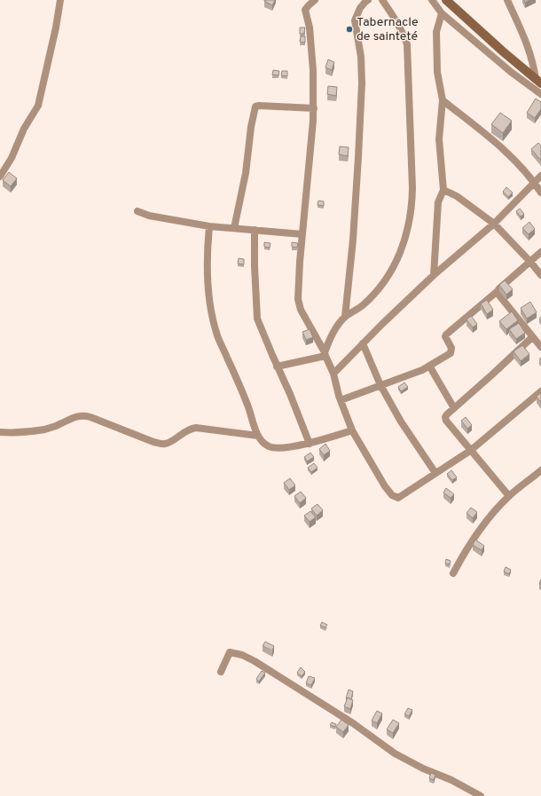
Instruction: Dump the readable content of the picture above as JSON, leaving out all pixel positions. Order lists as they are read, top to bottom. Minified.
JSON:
{"places":["Tabernacle de sainteté"]}
